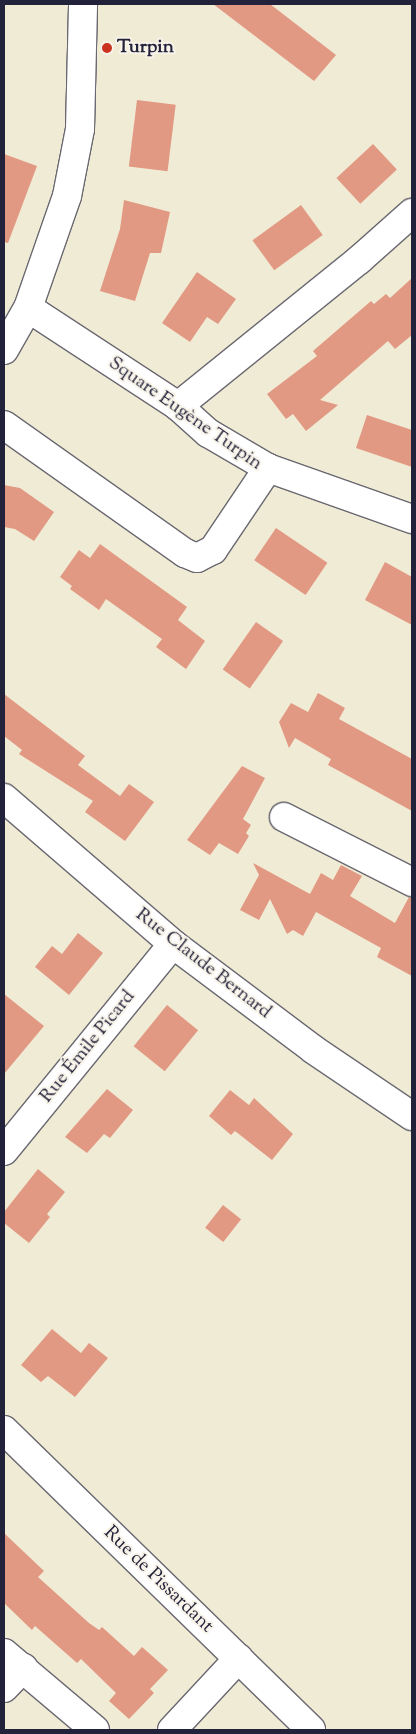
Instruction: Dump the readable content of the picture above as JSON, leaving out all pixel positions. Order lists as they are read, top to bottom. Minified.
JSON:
{"streets":{"street":["Square Eugène Turpin","Rue Claude Bernard","Rue Émile Picard","Rue de Pissardant"]},"crossings":[["Rue Claude Bernard","Rue Émile Picard"]],"places":["Turpin"]}
